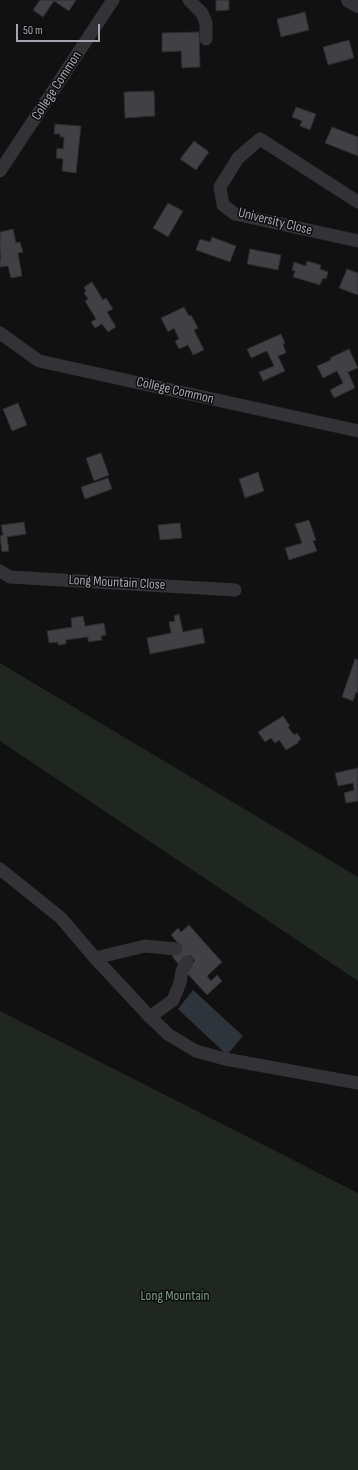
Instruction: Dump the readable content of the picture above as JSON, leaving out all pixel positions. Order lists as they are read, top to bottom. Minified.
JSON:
{"streets":{"street":["College Common","University Close","Long Mountain Close"]},"parks":["Long Mountain"],"scale_bar":"50 m"}
